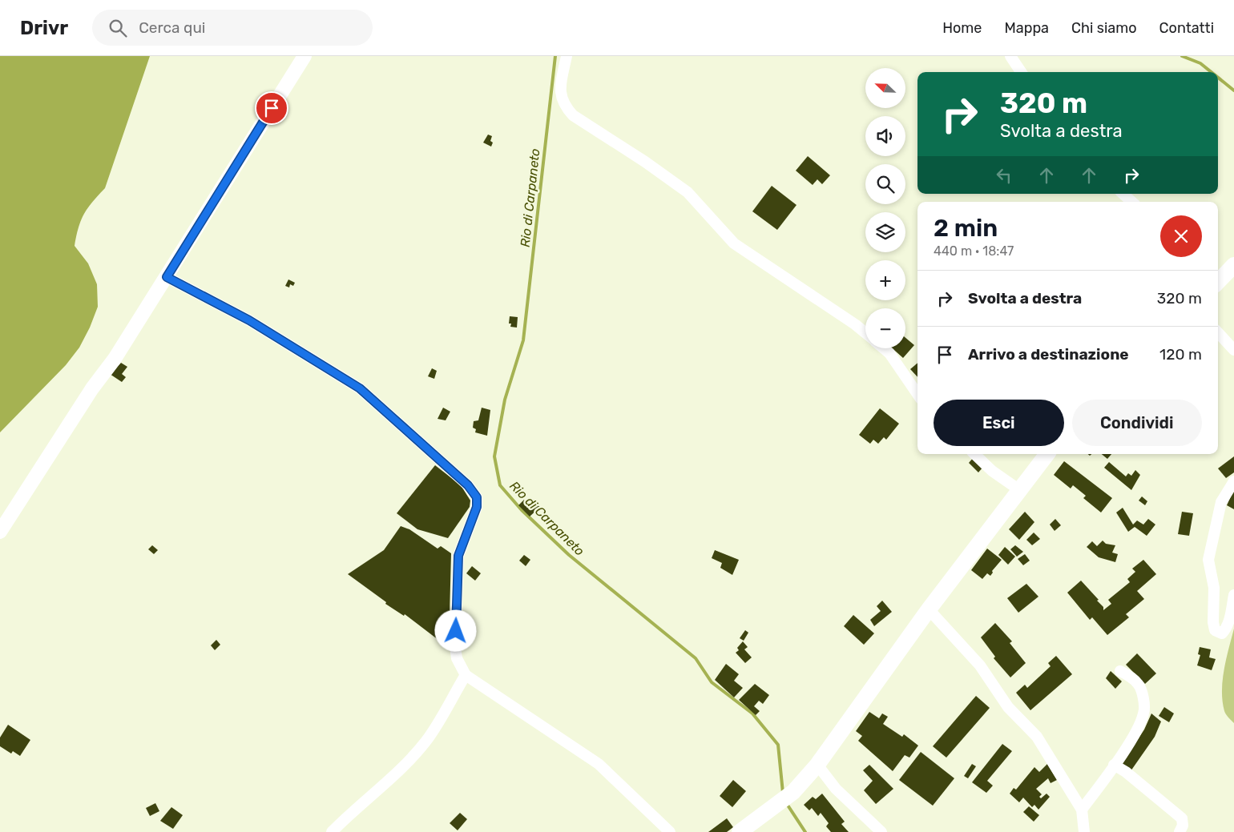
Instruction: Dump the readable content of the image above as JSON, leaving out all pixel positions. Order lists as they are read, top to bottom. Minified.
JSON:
{"water":["Rio di Carpaneto"],"north":"top left","page":{"header":"Drivr","search":"Cerca qui","nav":["Home","Mappa","Chi siamo","Contatti"],"map_buttons":["+","−"],"turn":["320 m","Svolta a destra"],"heading":["2 min","440 m · 18:47"],"list":[{"name":"Svolta a destra","value":"320 m"},{"name":"Arrivo a destinazione","value":"120 m"}],"buttons":["Esci","Condividi"]}}
